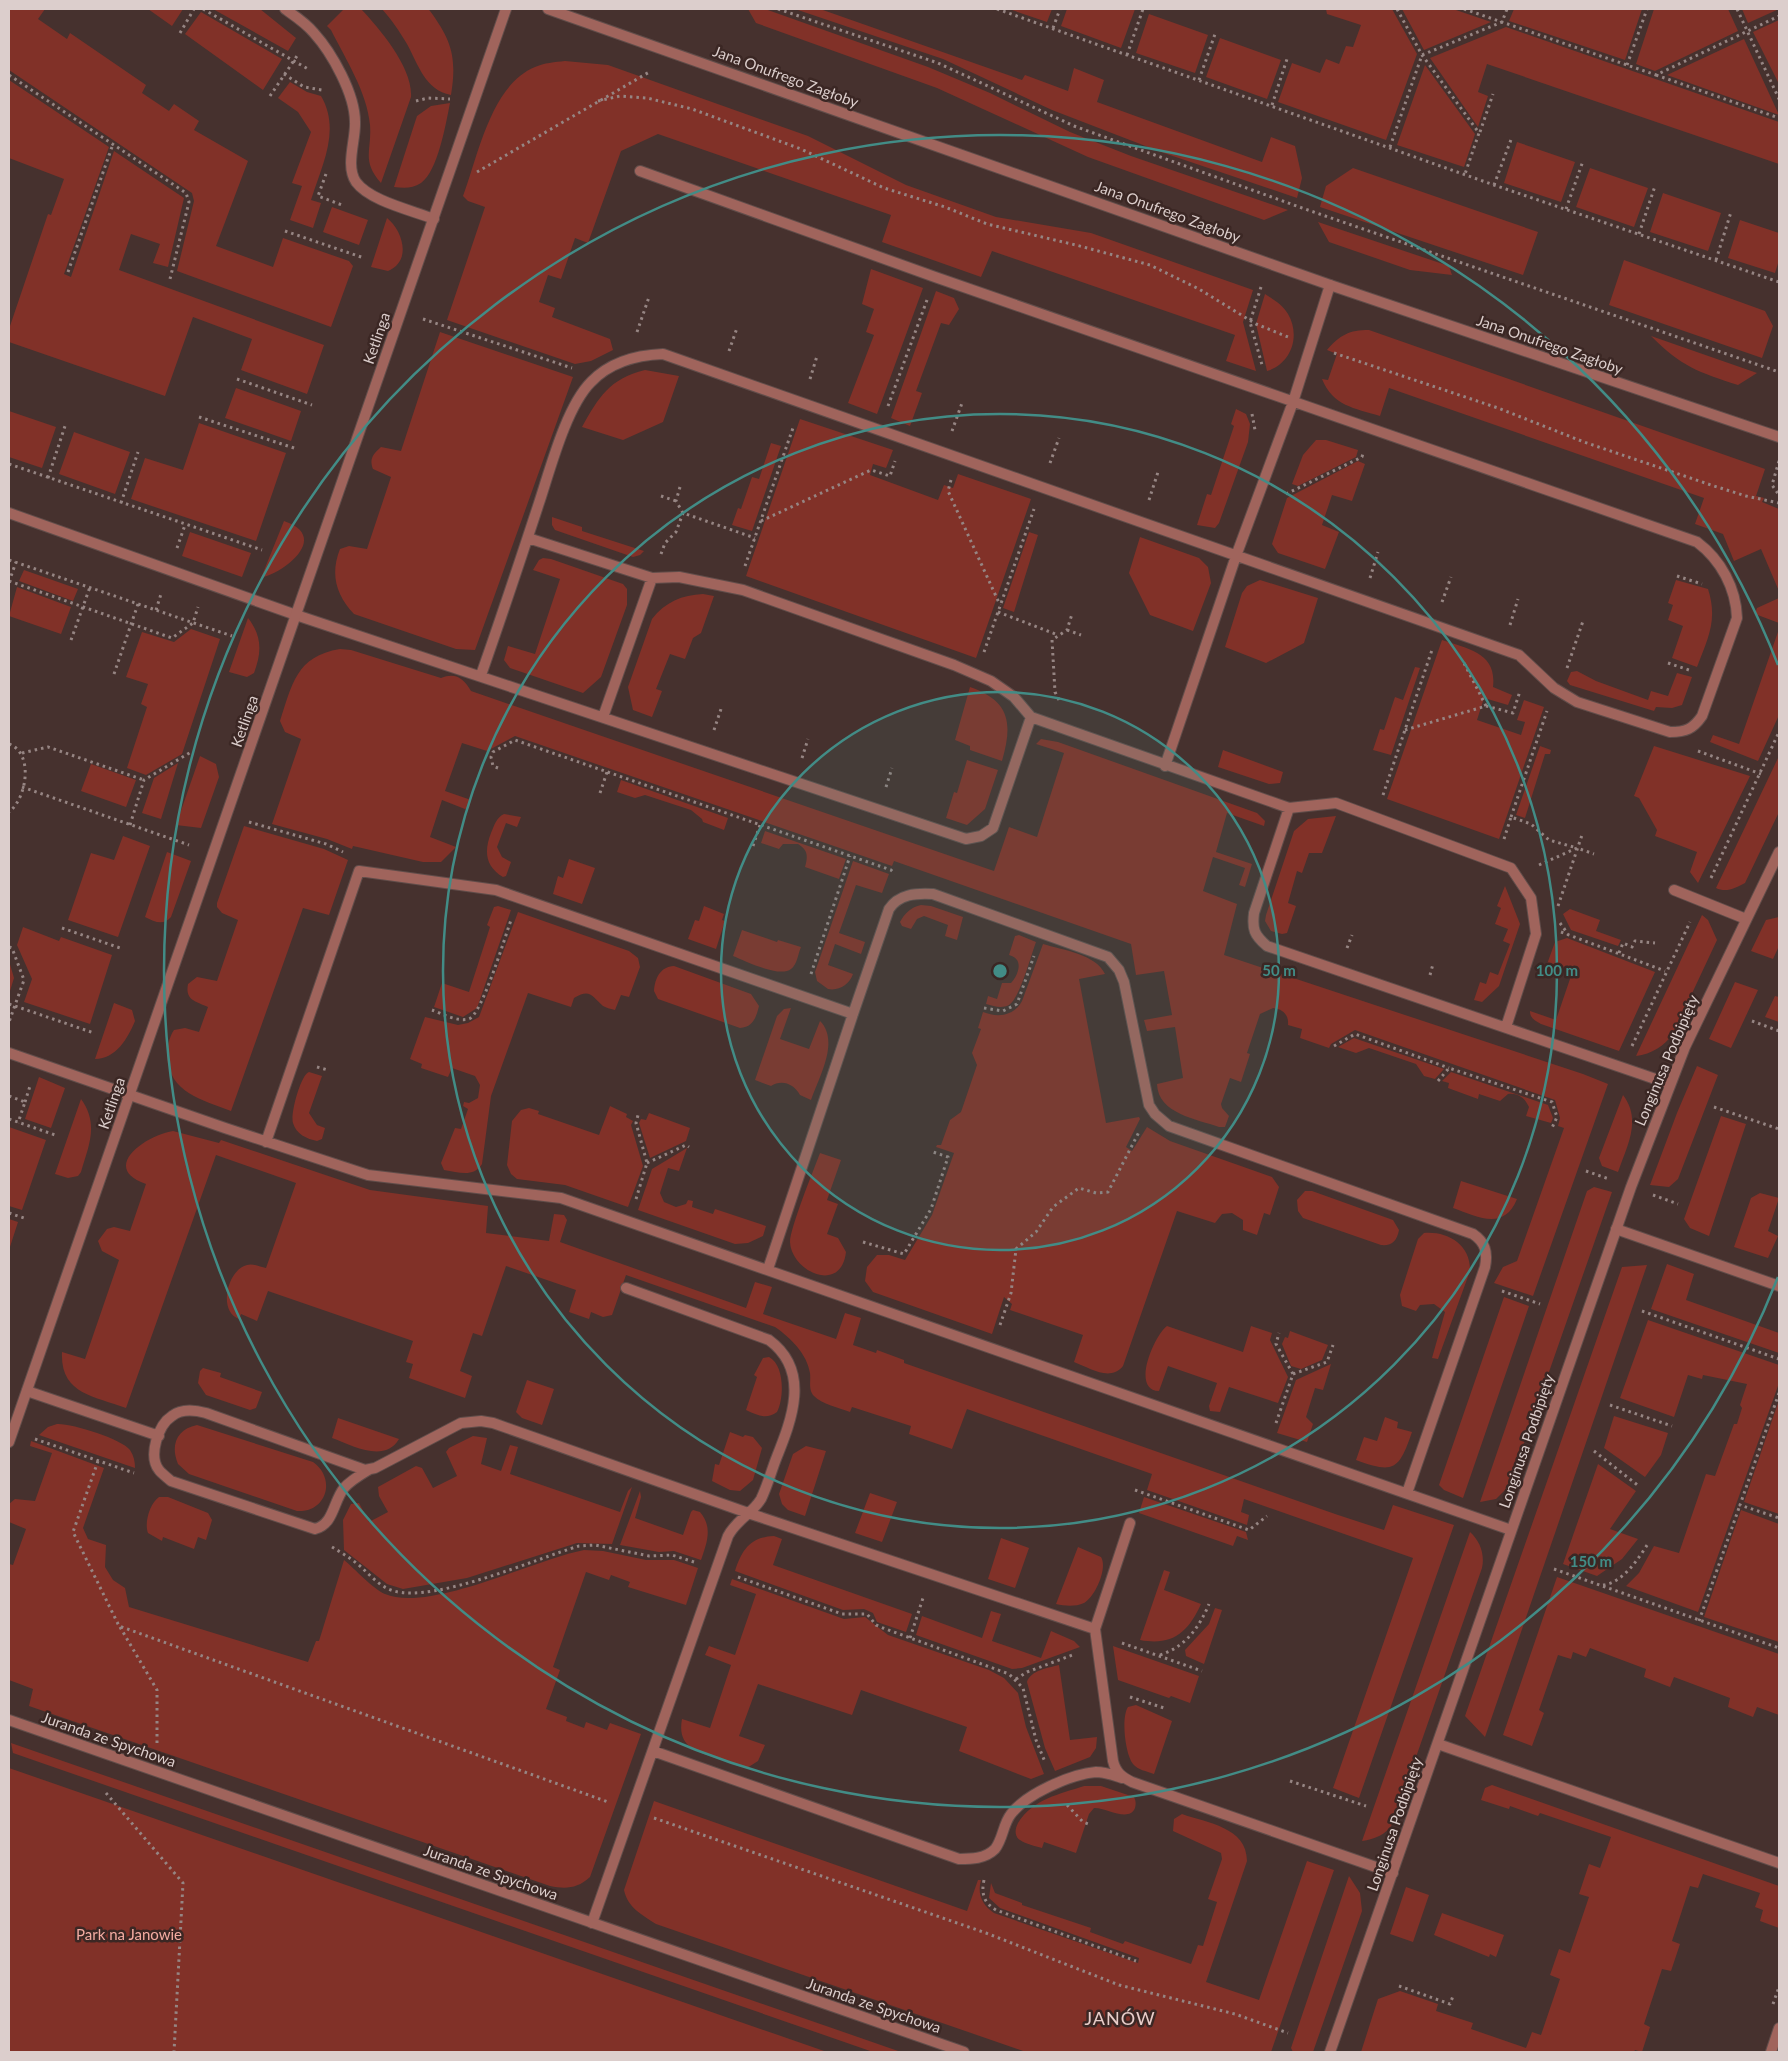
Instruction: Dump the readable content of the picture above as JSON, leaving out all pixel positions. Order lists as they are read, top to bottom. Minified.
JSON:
{"streets":{"street":["Jana Onufrego Zagłoby","Ketlinga","Longinusa Podbipięty","Juranda ze Spychowa"]},"districts":["JANÓW"],"parks":["Park na Janowie"],"rings":["50 m","100 m","150 m"]}
